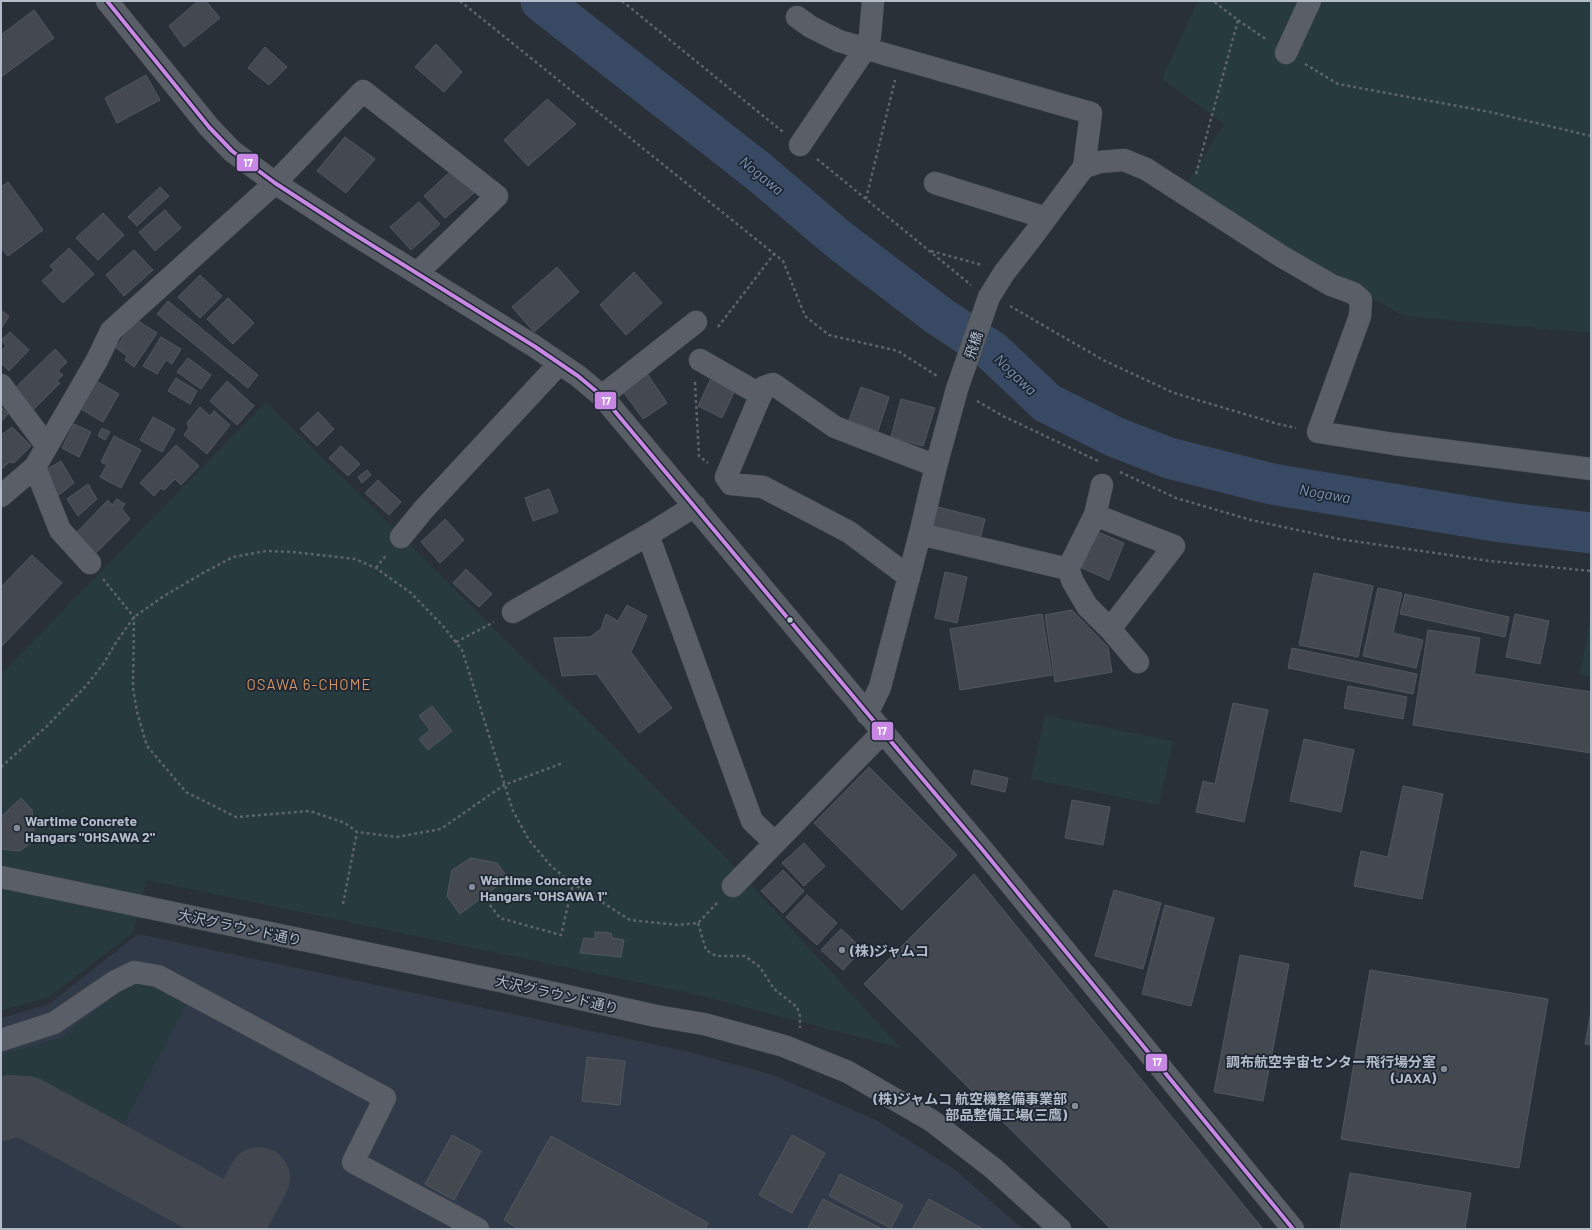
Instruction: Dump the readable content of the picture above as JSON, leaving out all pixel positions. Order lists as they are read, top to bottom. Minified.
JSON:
{"streets":{"street":["飛橋","大沢グラウンド通り"]},"districts":["OSAWA 6-CHOME"],"water":["Nogawa"],"places":["Wartime Concrete Hangars \"OHSAWA 2\"","Wartime Concrete Hangars \"OHSAWA 1\"","(株)ジャムコ","調布航空宇宙センター飛行場分室 (JAXA)","(株)ジャムコ 航空機整備事業部 部品整備工場(三鷹)"],"lines":["transit line 17"]}
